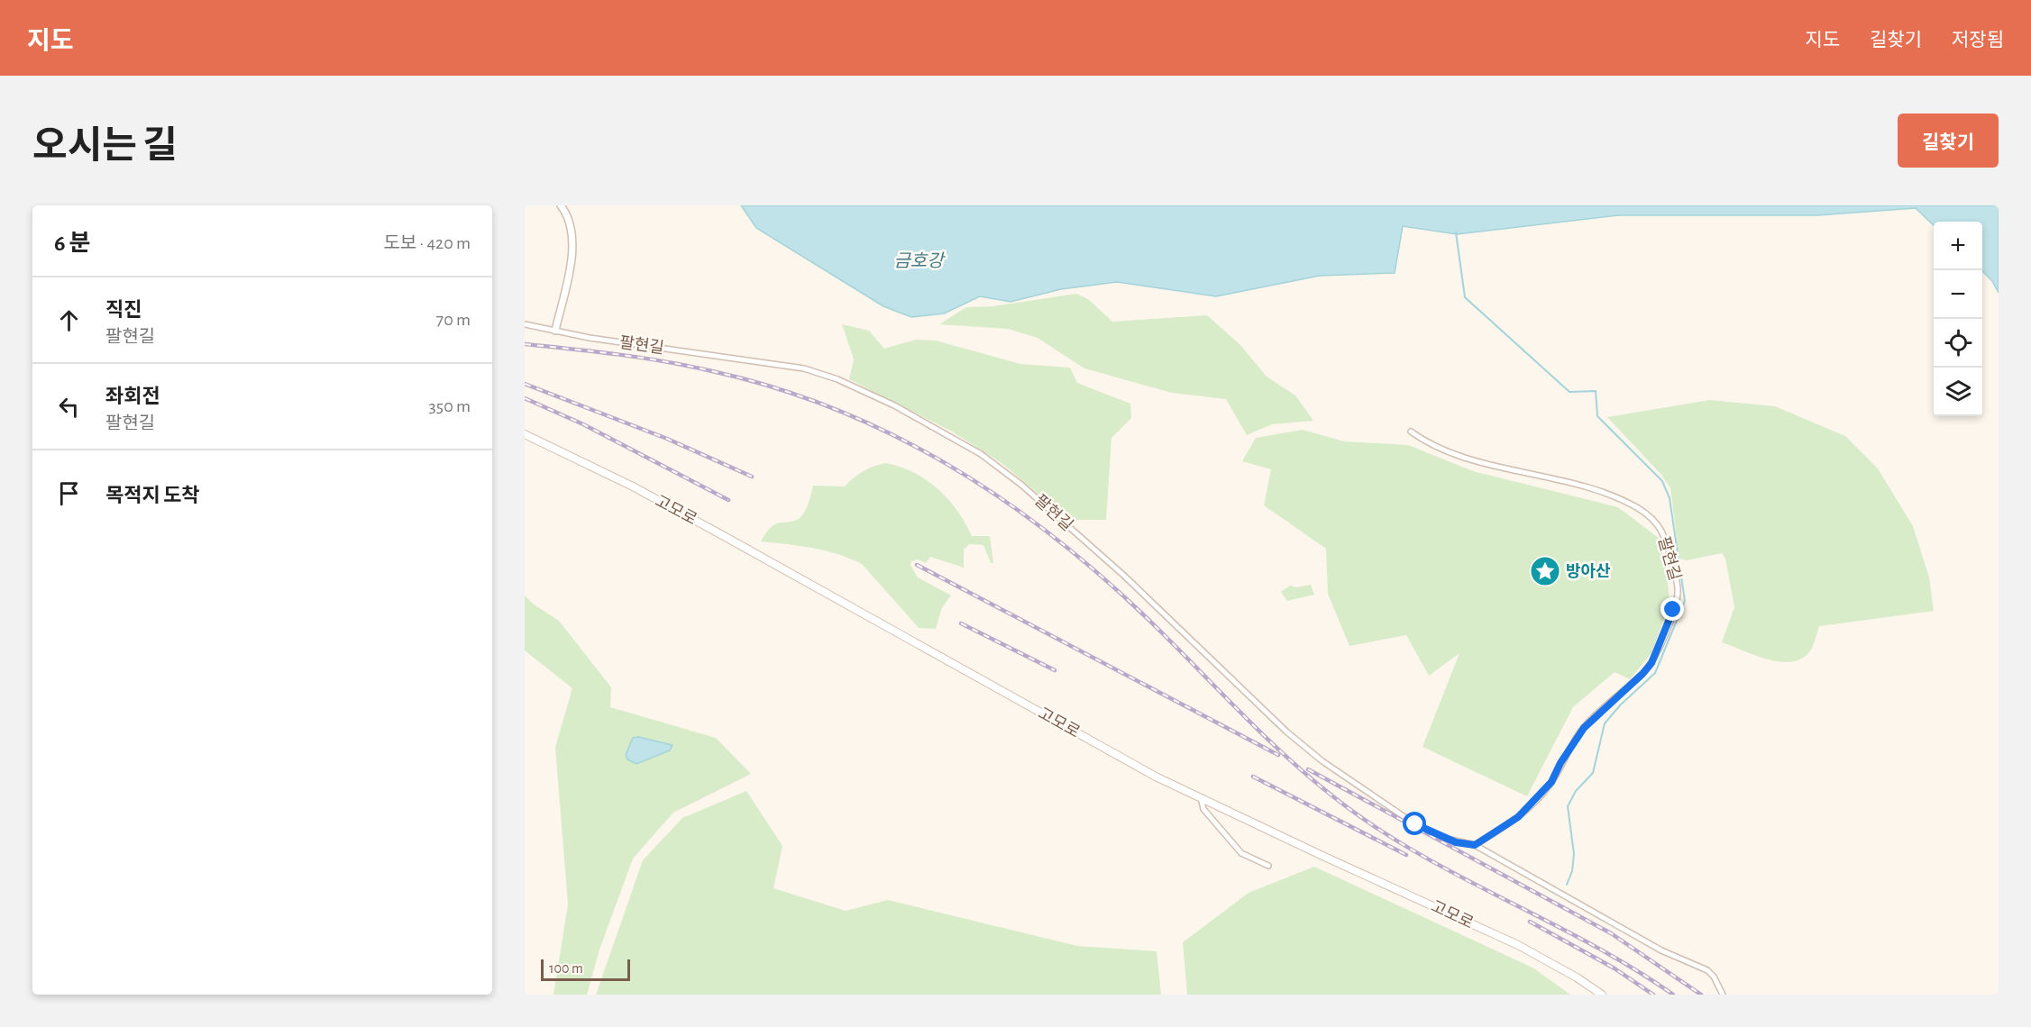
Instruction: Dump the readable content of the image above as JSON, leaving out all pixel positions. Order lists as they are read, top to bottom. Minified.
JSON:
{"streets":{"main road":["고모로"],"street":["팔현길"]},"water":["금호강"],"places":{"place":["방아산"]},"scale_bar":"100 m","page":{"header":"지도","nav":["지도","길찾기","저장됨"],"title":"오시는 길","buttons":"길찾기","heading":["6 분","도보 · 420 m"],"map_buttons":["+","−"],"list":[["직진","팔현길","70 m"],["좌회전","팔현길","350 m"],"목적지 도착"],"scale":"100 m"}}
